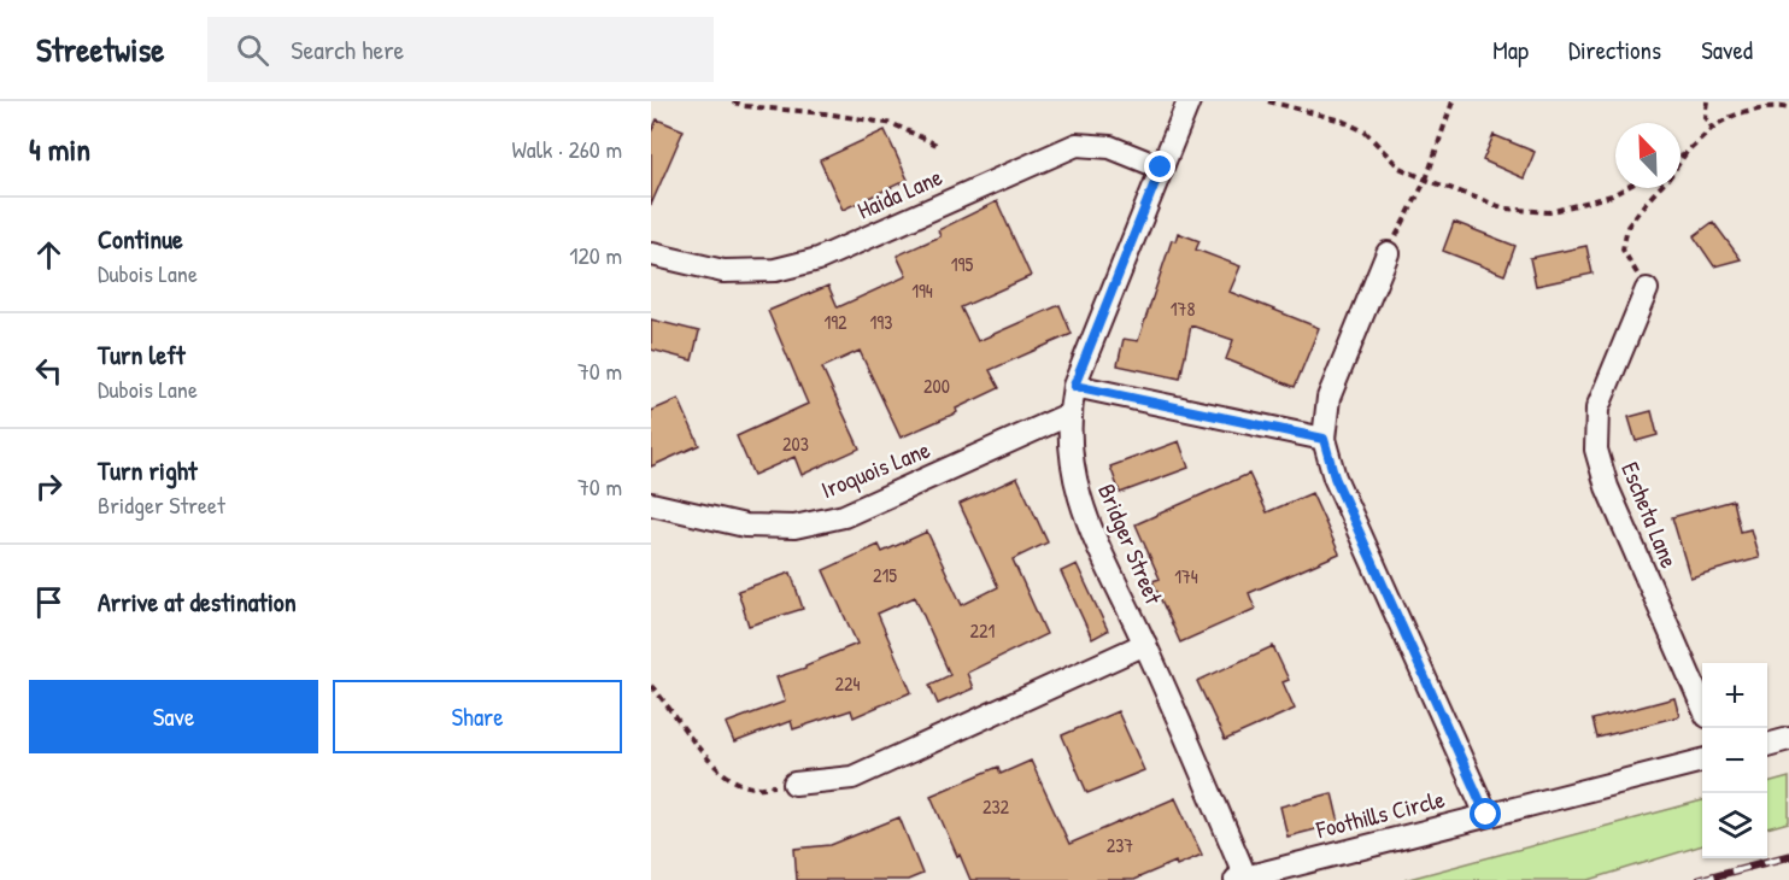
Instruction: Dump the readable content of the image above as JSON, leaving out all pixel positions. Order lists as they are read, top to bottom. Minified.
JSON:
{"streets":{"street":["Haida Lane","Iroquois Lane","Escheta Lane","Bridger Street","Foothills Circle"]},"crossings":[["Haida Lane","Bridger Street"],["Iroquois Lane","Bridger Street"],["Bridger Street","Foothills Circle"]],"house_numbers":["195","194","178","192","193","200","203","215","174","221","224","232","237"],"north":"top left","page":{"header":"Streetwise","search":"Search here","nav":["Map","Directions","Saved"],"heading":["4 min","Walk · 260 m"],"list":[["Continue","Dubois Lane","120 m"],["Turn left","Dubois Lane","70 m"],["Turn right","Bridger Street","70 m"],"Arrive at destination"],"buttons":["Save","Share"],"map_buttons":["+","−"]}}
